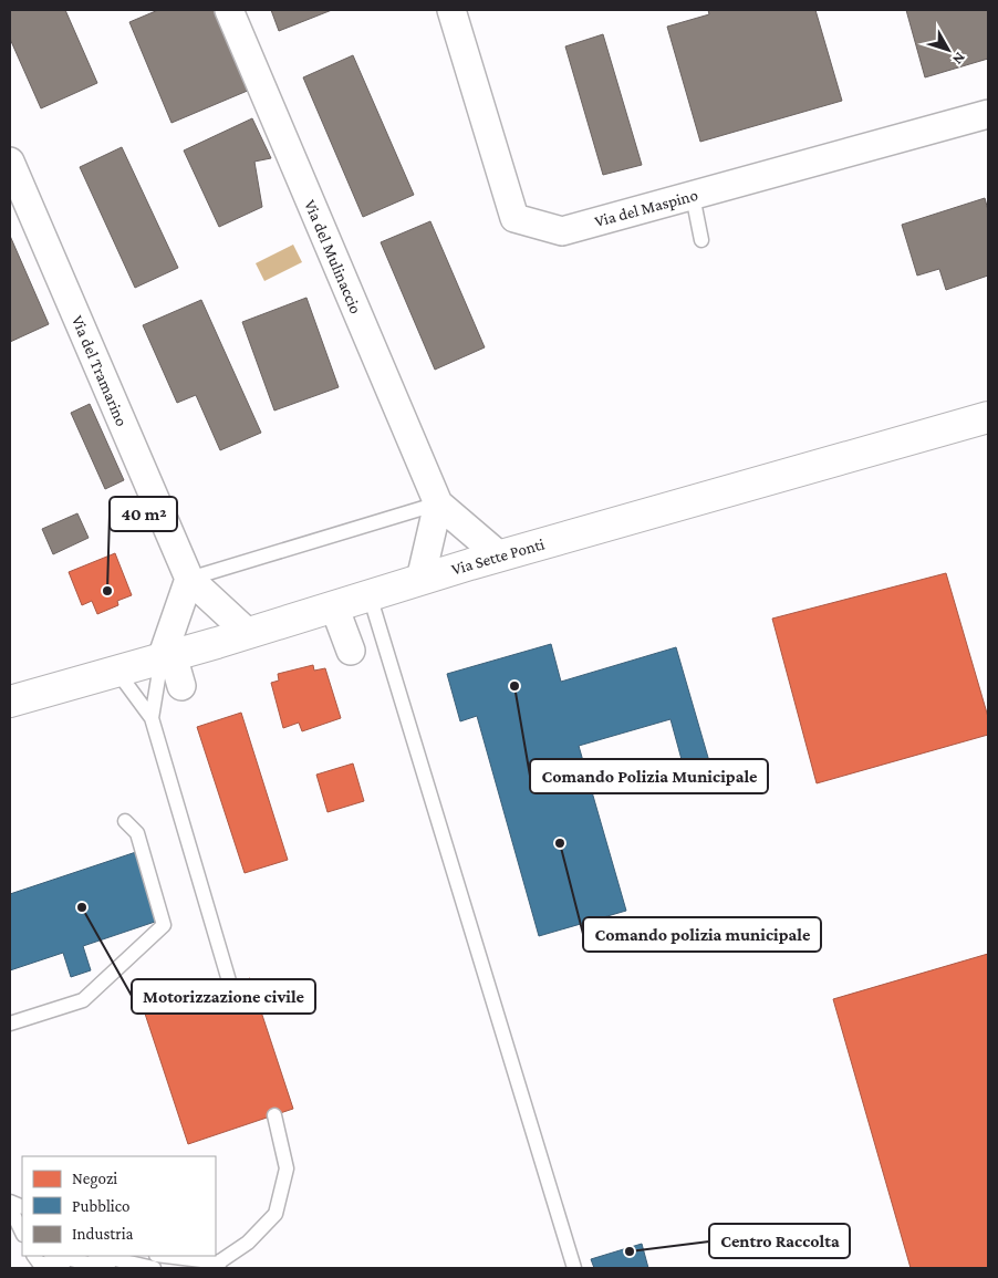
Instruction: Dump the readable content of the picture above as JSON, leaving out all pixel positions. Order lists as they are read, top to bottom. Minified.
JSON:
{"streets":{"main road":["Via Sette Ponti"],"street":["Via del Maspino","Via del Mulinaccio","Via del Tramarino"]},"crossings":[["Via del Mulinaccio","Via Sette Ponti"],["Via del Tramarino","Via Sette Ponti"]],"places":["40 m²","Comando Polizia Municipale","Comando polizia municipale","Motorizzazione civile","Centro Raccolta"],"legend":["Negozi","Pubblico","Industria"],"north":"bottom right"}
